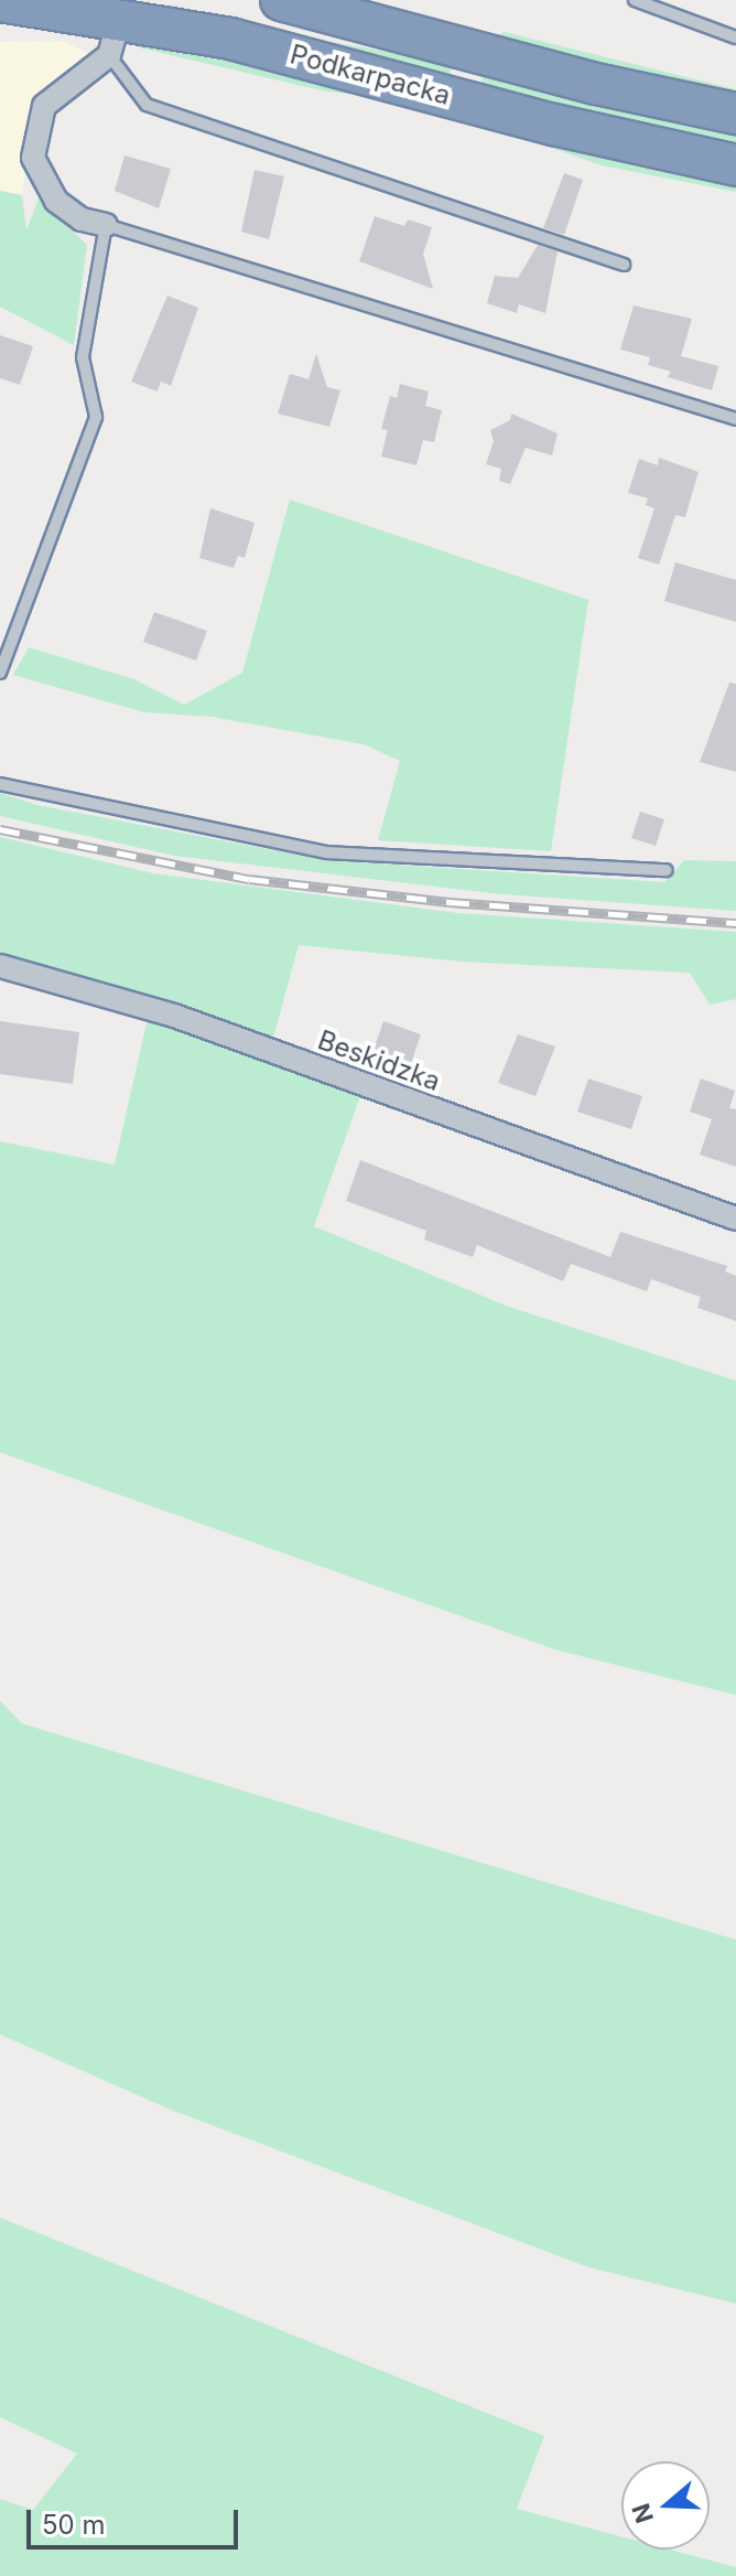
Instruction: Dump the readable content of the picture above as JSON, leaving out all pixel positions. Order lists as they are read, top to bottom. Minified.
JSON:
{"streets":{"highway":["Podkarpacka"],"street":["Beskidzka"]},"scale_bar":"50 m","north":"left"}
